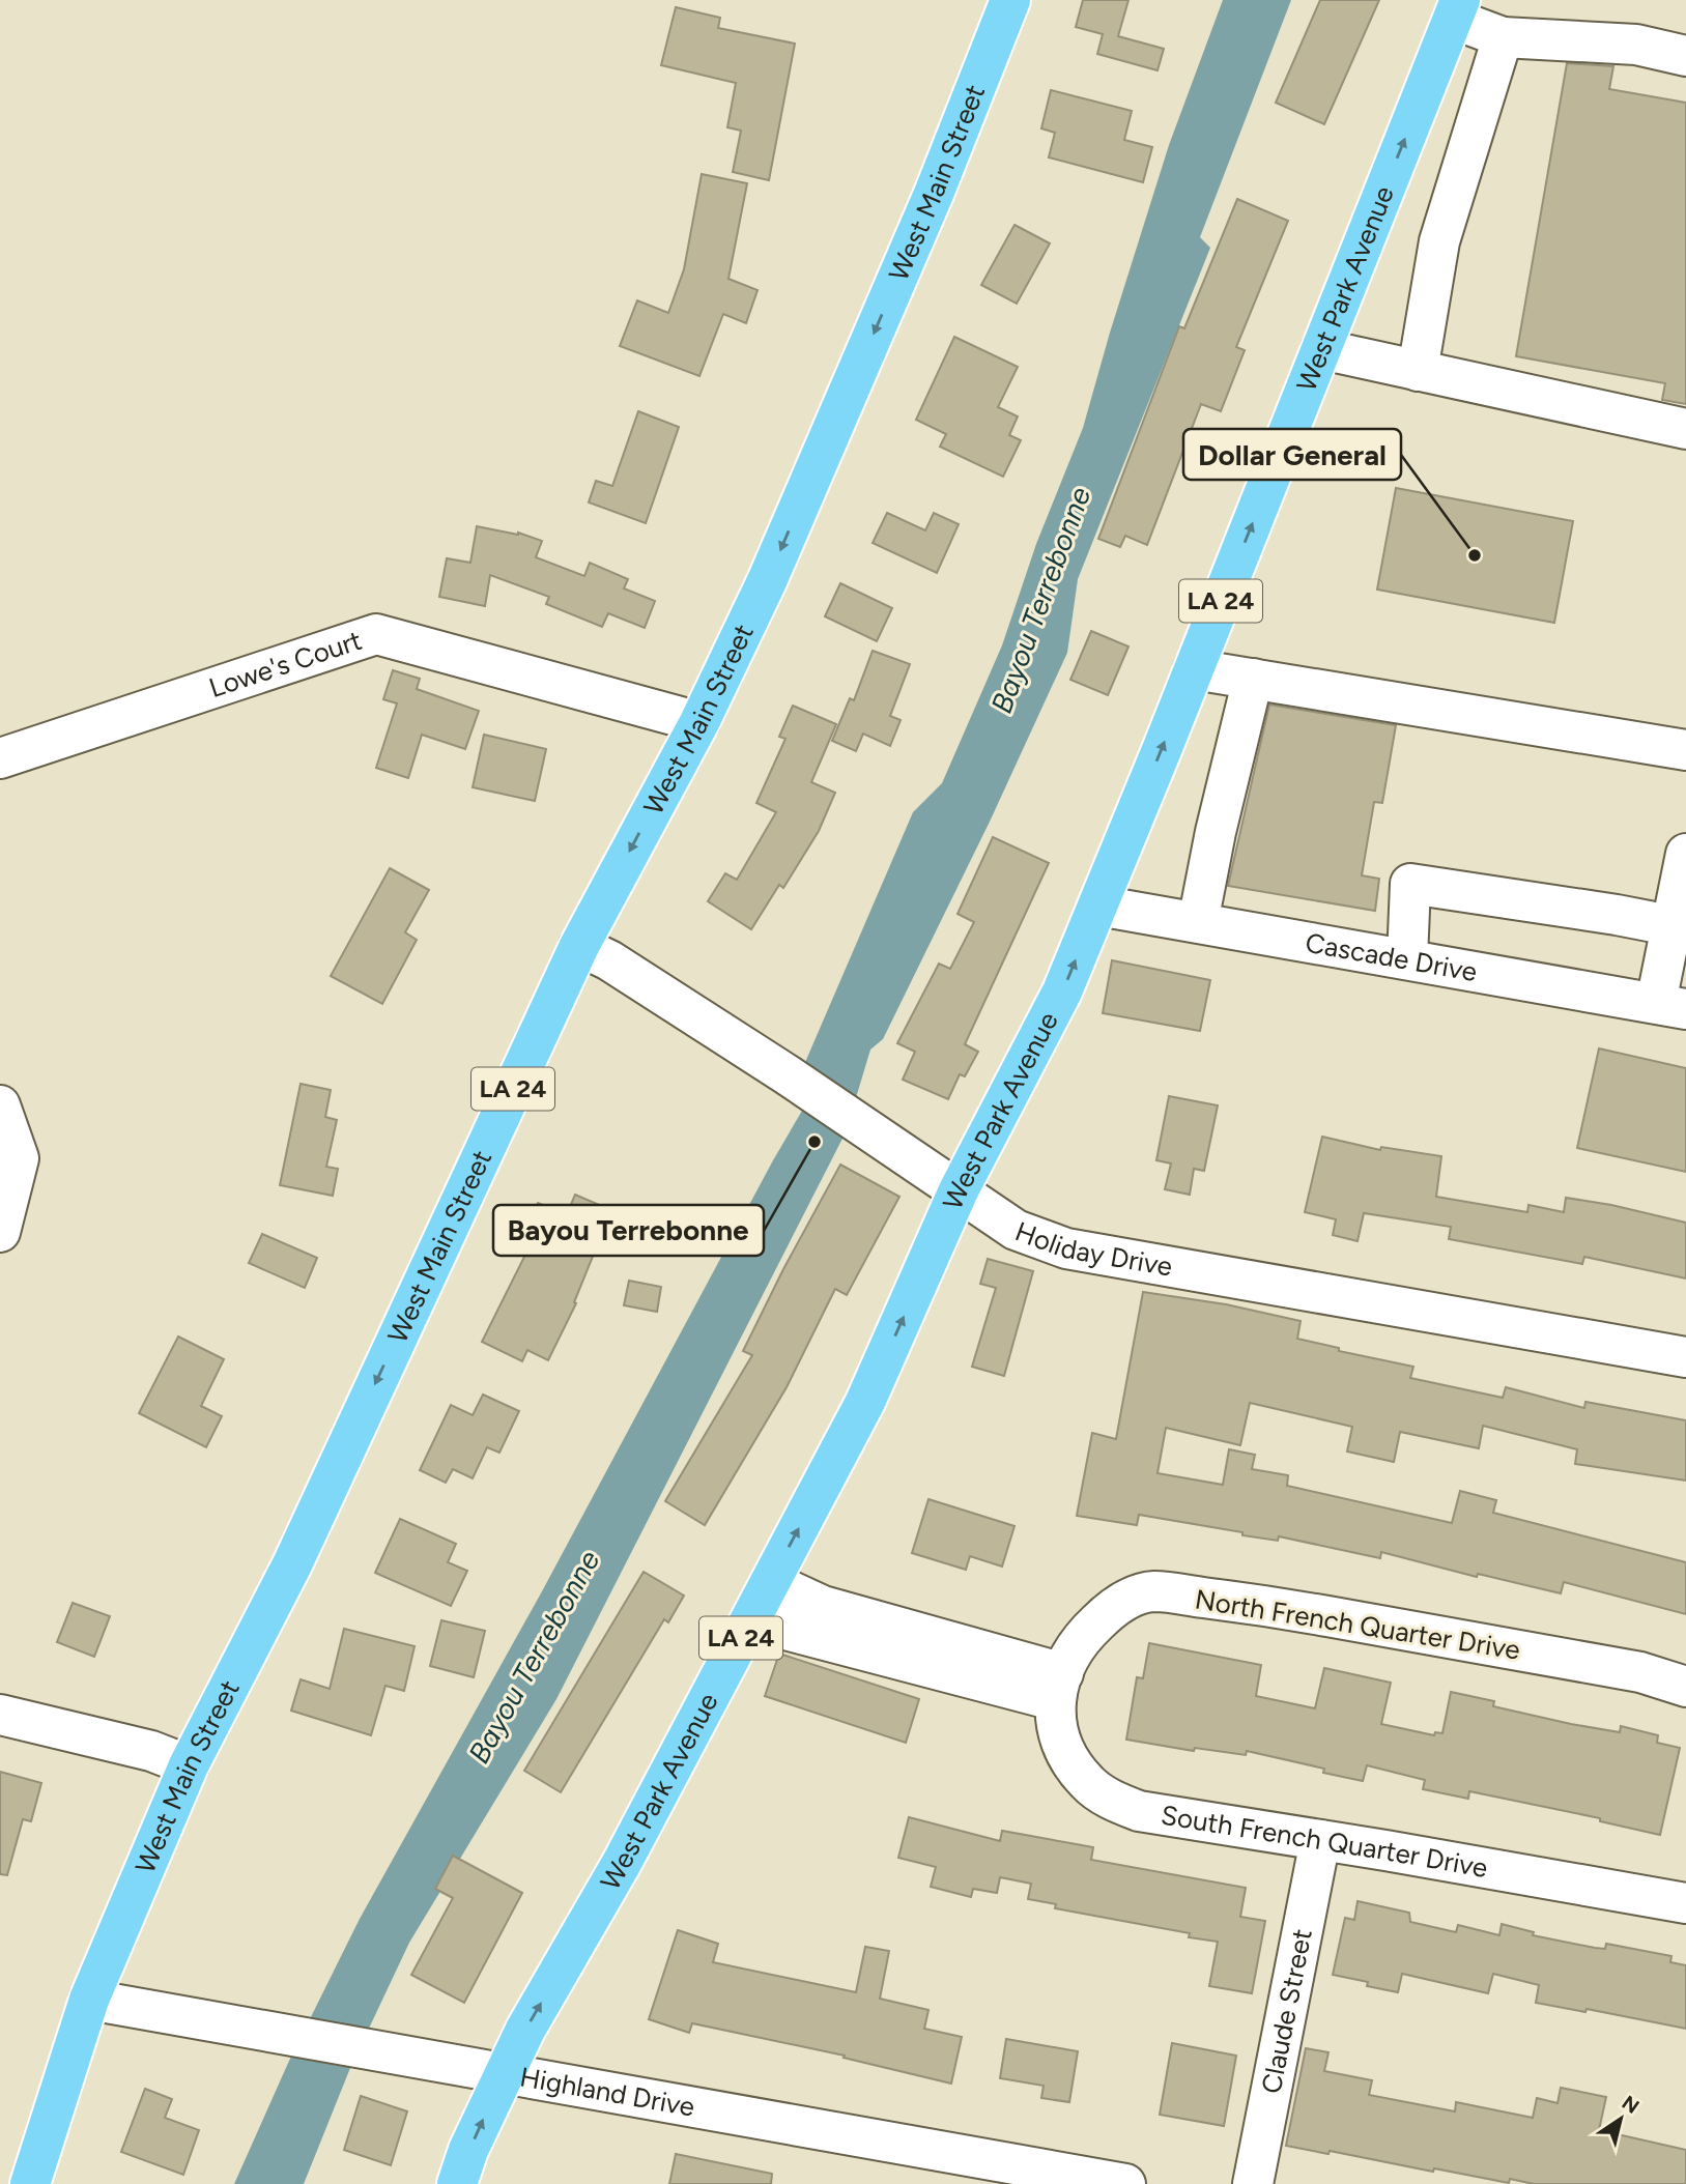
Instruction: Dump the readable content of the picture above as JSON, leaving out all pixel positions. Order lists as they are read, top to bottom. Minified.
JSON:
{"streets":{"main road":["West Main Street","West Park Avenue","LA 24"],"street":["Lowe's Court","Cascade Drive","Holiday Drive","North French Quarter Drive","South French Quarter Drive","Claude Street","Highland Drive"]},"crossings":[["West Main Street","Lowe's Court"],["West Main Street","Holiday Drive"],["West Main Street","Highland Drive"],["West Park Avenue","Cascade Drive"],["West Park Avenue","Holiday Drive"],["West Park Avenue","Highland Drive"],["North French Quarter Drive","South French Quarter Drive"],["South French Quarter Drive","Claude Street"]],"one_way":["West Main Street","West Park Avenue"],"water":["Bayou Terrebonne"],"places":["Dollar General","Bayou Terrebonne"],"north":"top right"}
